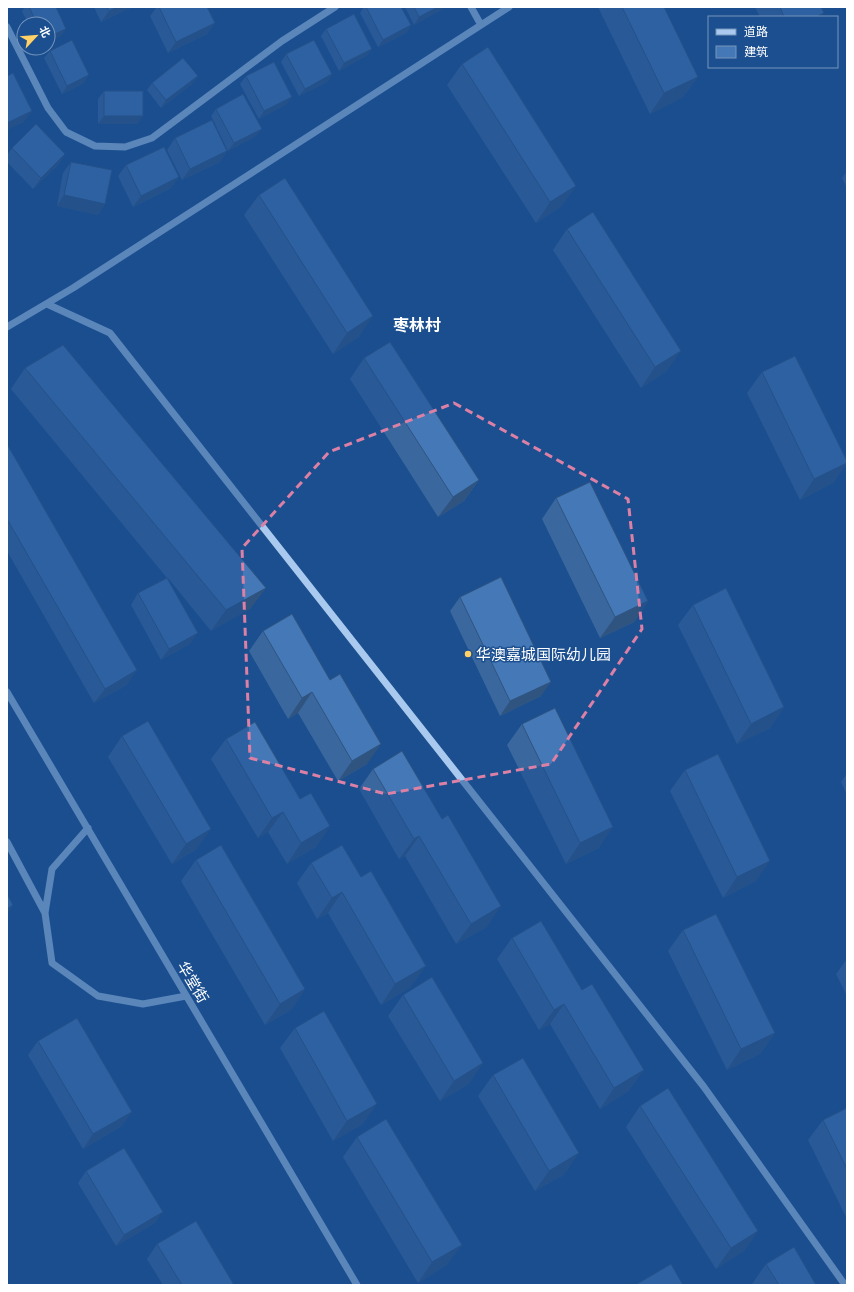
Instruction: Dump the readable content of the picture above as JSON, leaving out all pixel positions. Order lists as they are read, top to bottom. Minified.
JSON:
{"streets":{"street":["华堂街"]},"districts":["枣林村"],"places":["华澳嘉城国际幼儿园"],"legend":["道路","建筑"],"north":"top right"}
